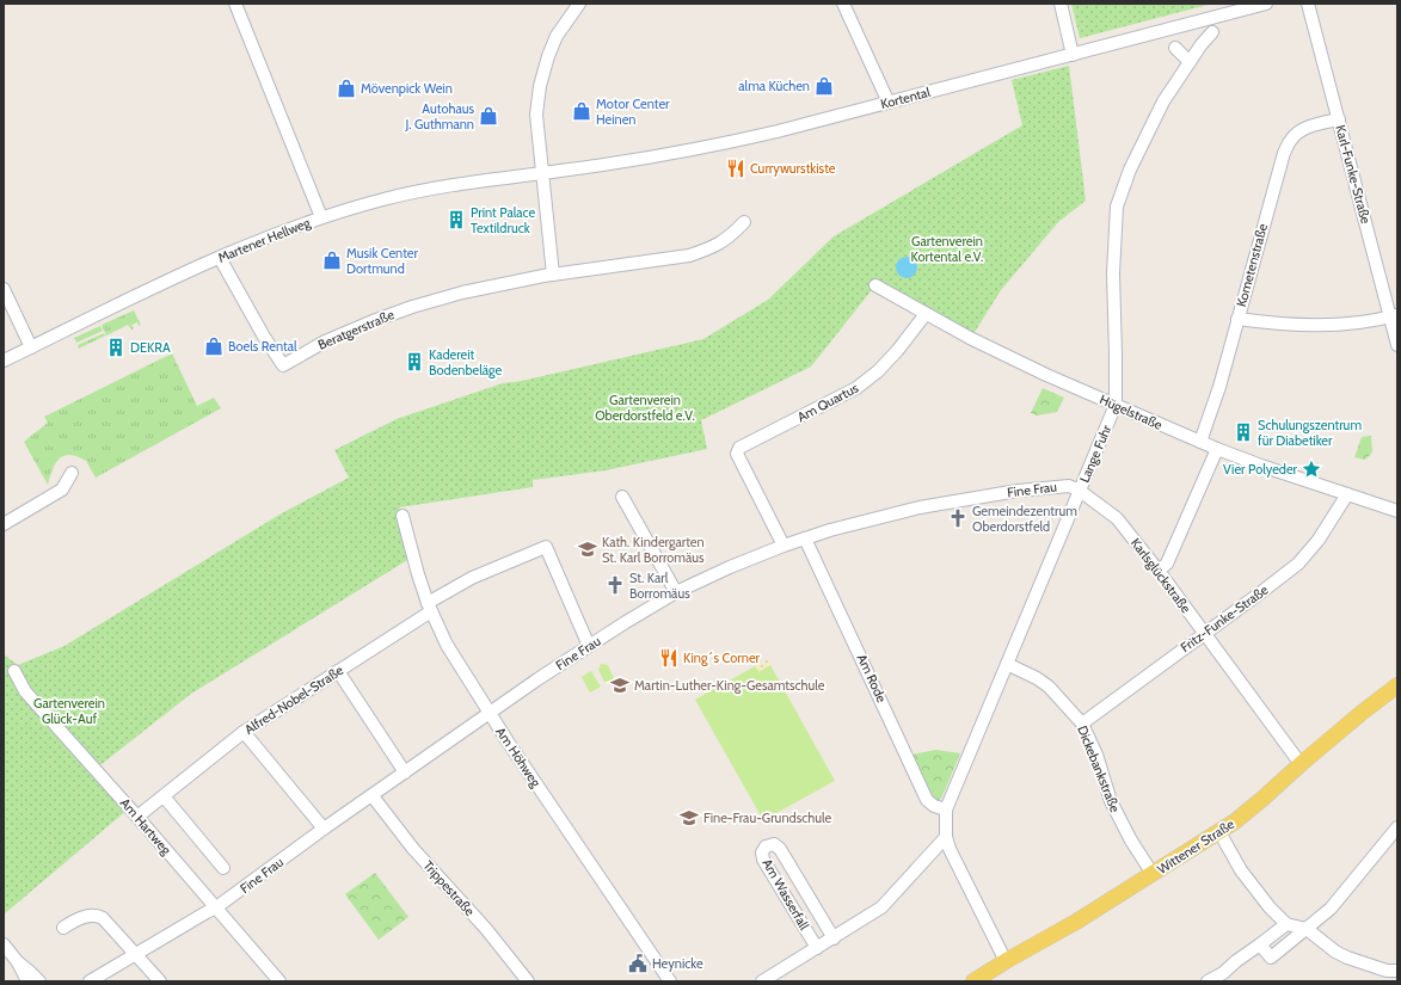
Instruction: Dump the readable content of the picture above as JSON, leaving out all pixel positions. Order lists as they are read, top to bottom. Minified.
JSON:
{"streets":{"main road":["Wittener Straße"],"street":["Kortental","Karl-Funke-Straße","Martener Hellweg","Kometenstraße","Beratgerstraße","Am Quartus","Hügelstraße","Lange Fuhr","Fine Frau","Karlsglückstraße","Fritz-Funke-Straße","Am Rode","Alfred-Nobel-Straße","Am Höhweg","Dickebankstraße","Am Hartweg","Trippestraße","Am Wasserfall"]},"crossings":[["Kortental","Martener Hellweg"],["Karl-Funke-Straße","Kometenstraße"],["Martener Hellweg","Beratgerstraße"],["Kometenstraße","Hügelstraße"],["Am Quartus","Hügelstraße"],["Am Quartus","Fine Frau"],["Hügelstraße","Lange Fuhr"],["Hügelstraße","Fritz-Funke-Straße"],["Lange Fuhr","Fine Frau"],["Lange Fuhr","Karlsglückstraße"],["Lange Fuhr","Am Rode"],["Lange Fuhr","Dickebankstraße"],["Fine Frau","Karlsglückstraße"],["Fine Frau","Am Rode"],["Fine Frau","Alfred-Nobel-Straße"],["Fine Frau","Am Höhweg"],["Fine Frau","Am Hartweg"],["Fine Frau","Trippestraße"],["Karlsglückstraße","Fritz-Funke-Straße"],["Karlsglückstraße","Wittener Straße"],["Fritz-Funke-Straße","Dickebankstraße"],["Alfred-Nobel-Straße","Am Höhweg"],["Alfred-Nobel-Straße","Am Hartweg"],["Dickebankstraße","Wittener Straße"]],"parks":["Gartenverein Kortental e.V.","Gartenverein Oberdorstfeld e.V.","Gartenverein Glück-Auf"],"places":{"shop":["alma Küchen","Mövenpick Wein","Motor Center Heinen","Autohaus J. Guthmann","Musik Center Dortmund","Boels Rental"],"restaurant":["Currywurstkiste","King´s Corner"],"building":["Print Palace Textildruck","DEKRA","Kadereit Bodenbeläge","Schulungszentrum für Diabetiker"],"place":["Vier Polyeder"],"church":["Gemeindezentrum Oberdorstfeld","St. Karl Borromäus"],"school or university":["Kath. Kindergarten St. Karl Borromäus","Martin-Luther-King-Gesamtschule","Fine-Frau-Grundschule"],"public building":["Heynicke"]}}
